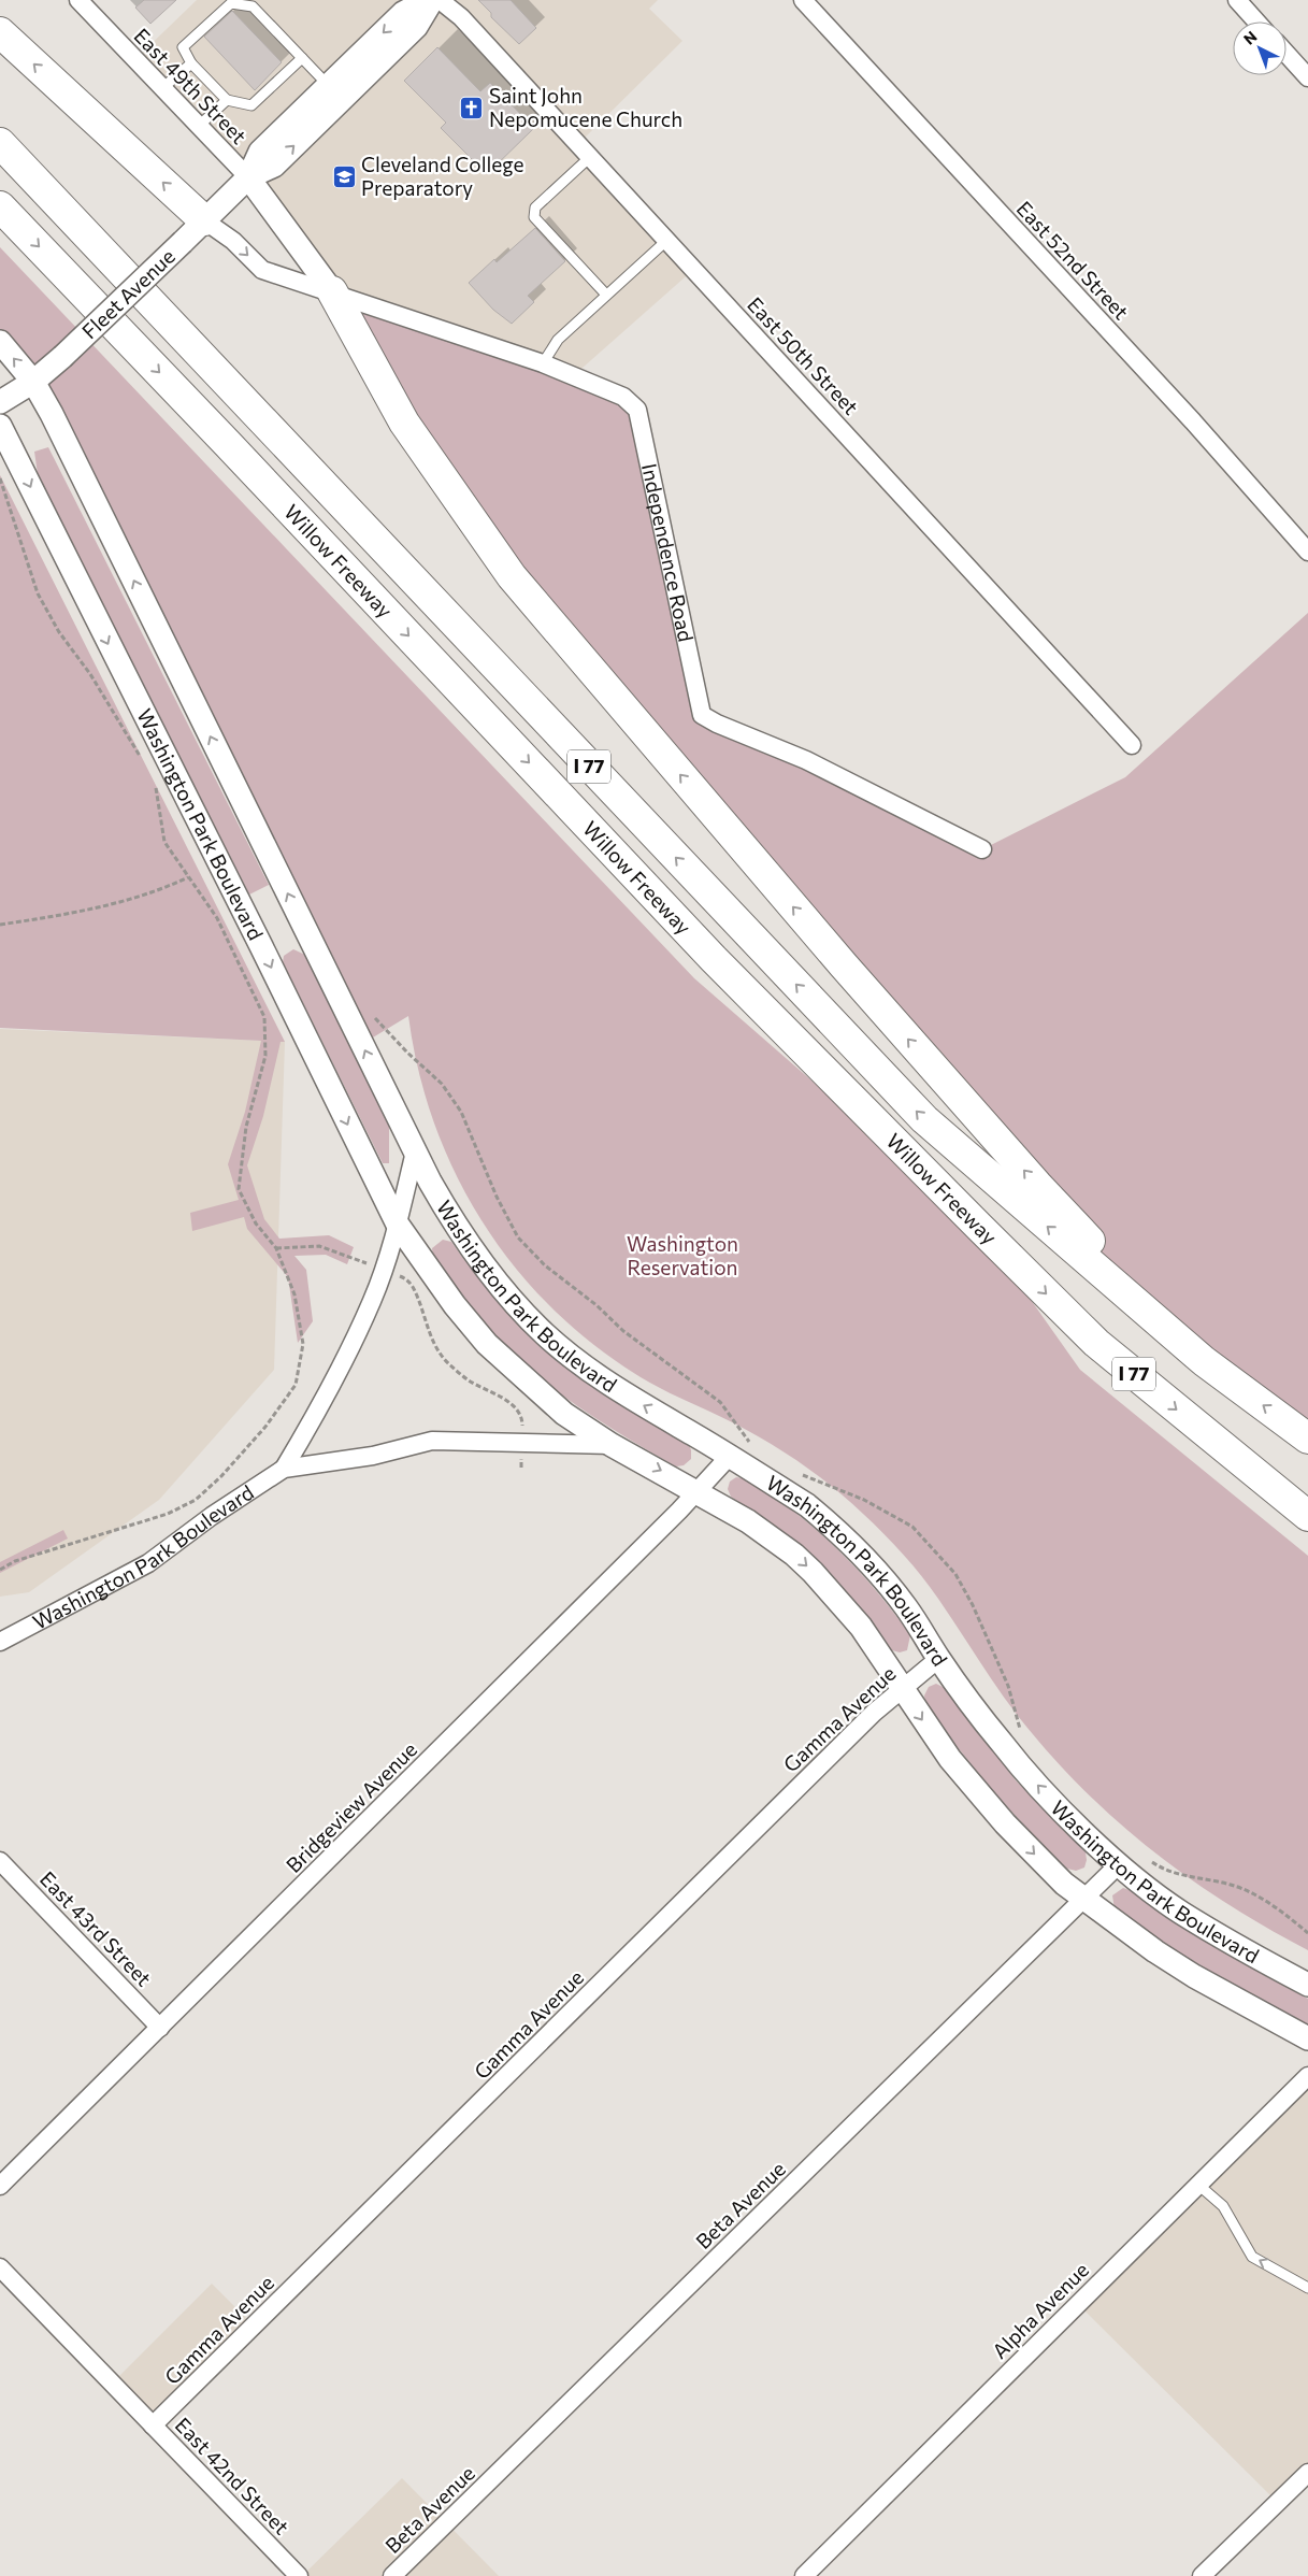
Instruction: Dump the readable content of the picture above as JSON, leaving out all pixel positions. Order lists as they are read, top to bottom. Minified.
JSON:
{"streets":{"highway":["Willow Freeway","I 77"],"street":["East 49th Street","East 52nd Street","Fleet Avenue","East 50th Street","Independence Road","Washington Park Boulevard","Gamma Avenue","Bridgeview Avenue","East 43rd Street","Beta Avenue","Alpha Avenue","East 42nd Street"]},"crossings":[["East 49th Street","Fleet Avenue"],["Fleet Avenue","Independence Road"],["Fleet Avenue","Washington Park Boulevard"],["Washington Park Boulevard","Gamma Avenue"],["Washington Park Boulevard","Bridgeview Avenue"],["Washington Park Boulevard","Beta Avenue"],["Gamma Avenue","East 42nd Street"],["Bridgeview Avenue","East 43rd Street"]],"parks":["Washington Reservation"],"places":{"church":["Saint John Nepomucene Church"],"school or university":["Cleveland College Preparatory"]},"north":"top left"}
